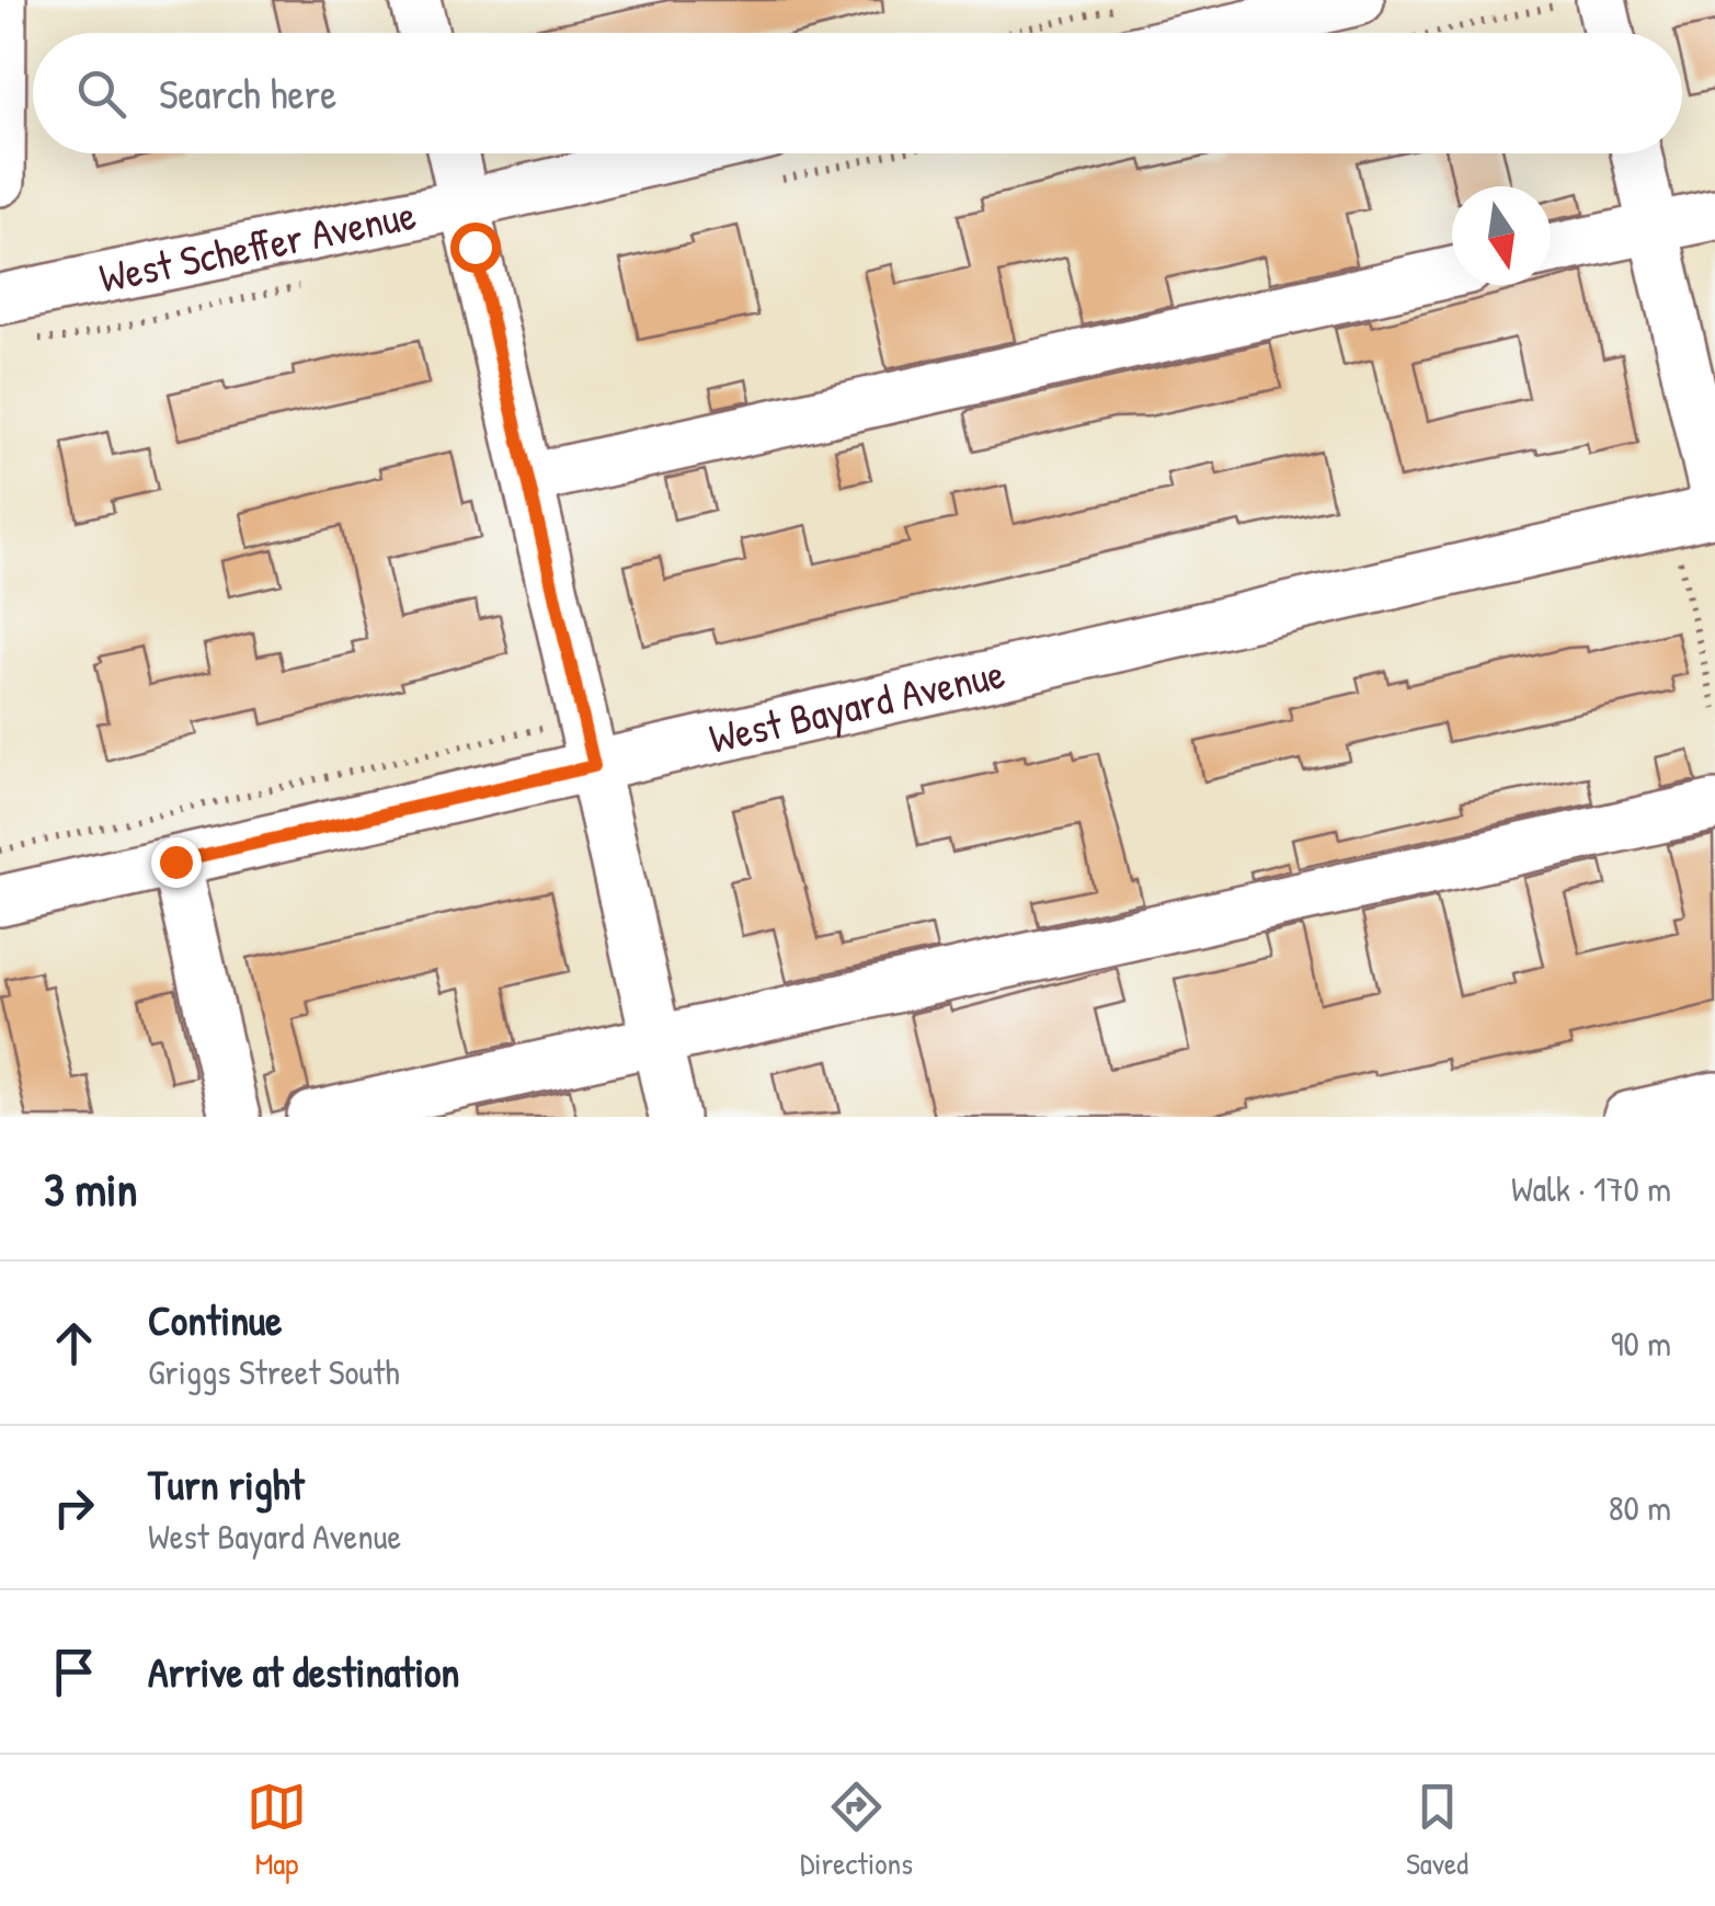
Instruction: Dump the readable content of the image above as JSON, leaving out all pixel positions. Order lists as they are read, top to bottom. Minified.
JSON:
{"streets":{"street":["West Scheffer Avenue","West Bayard Avenue"]},"north":"bottom","page":{"search":"Search here","heading":["3 min","Walk · 170 m"],"list":[["Continue","Griggs Street South","90 m"],["Turn right","West Bayard Avenue","80 m"],"Arrive at destination"],"nav":["Map","Directions","Saved"]}}
